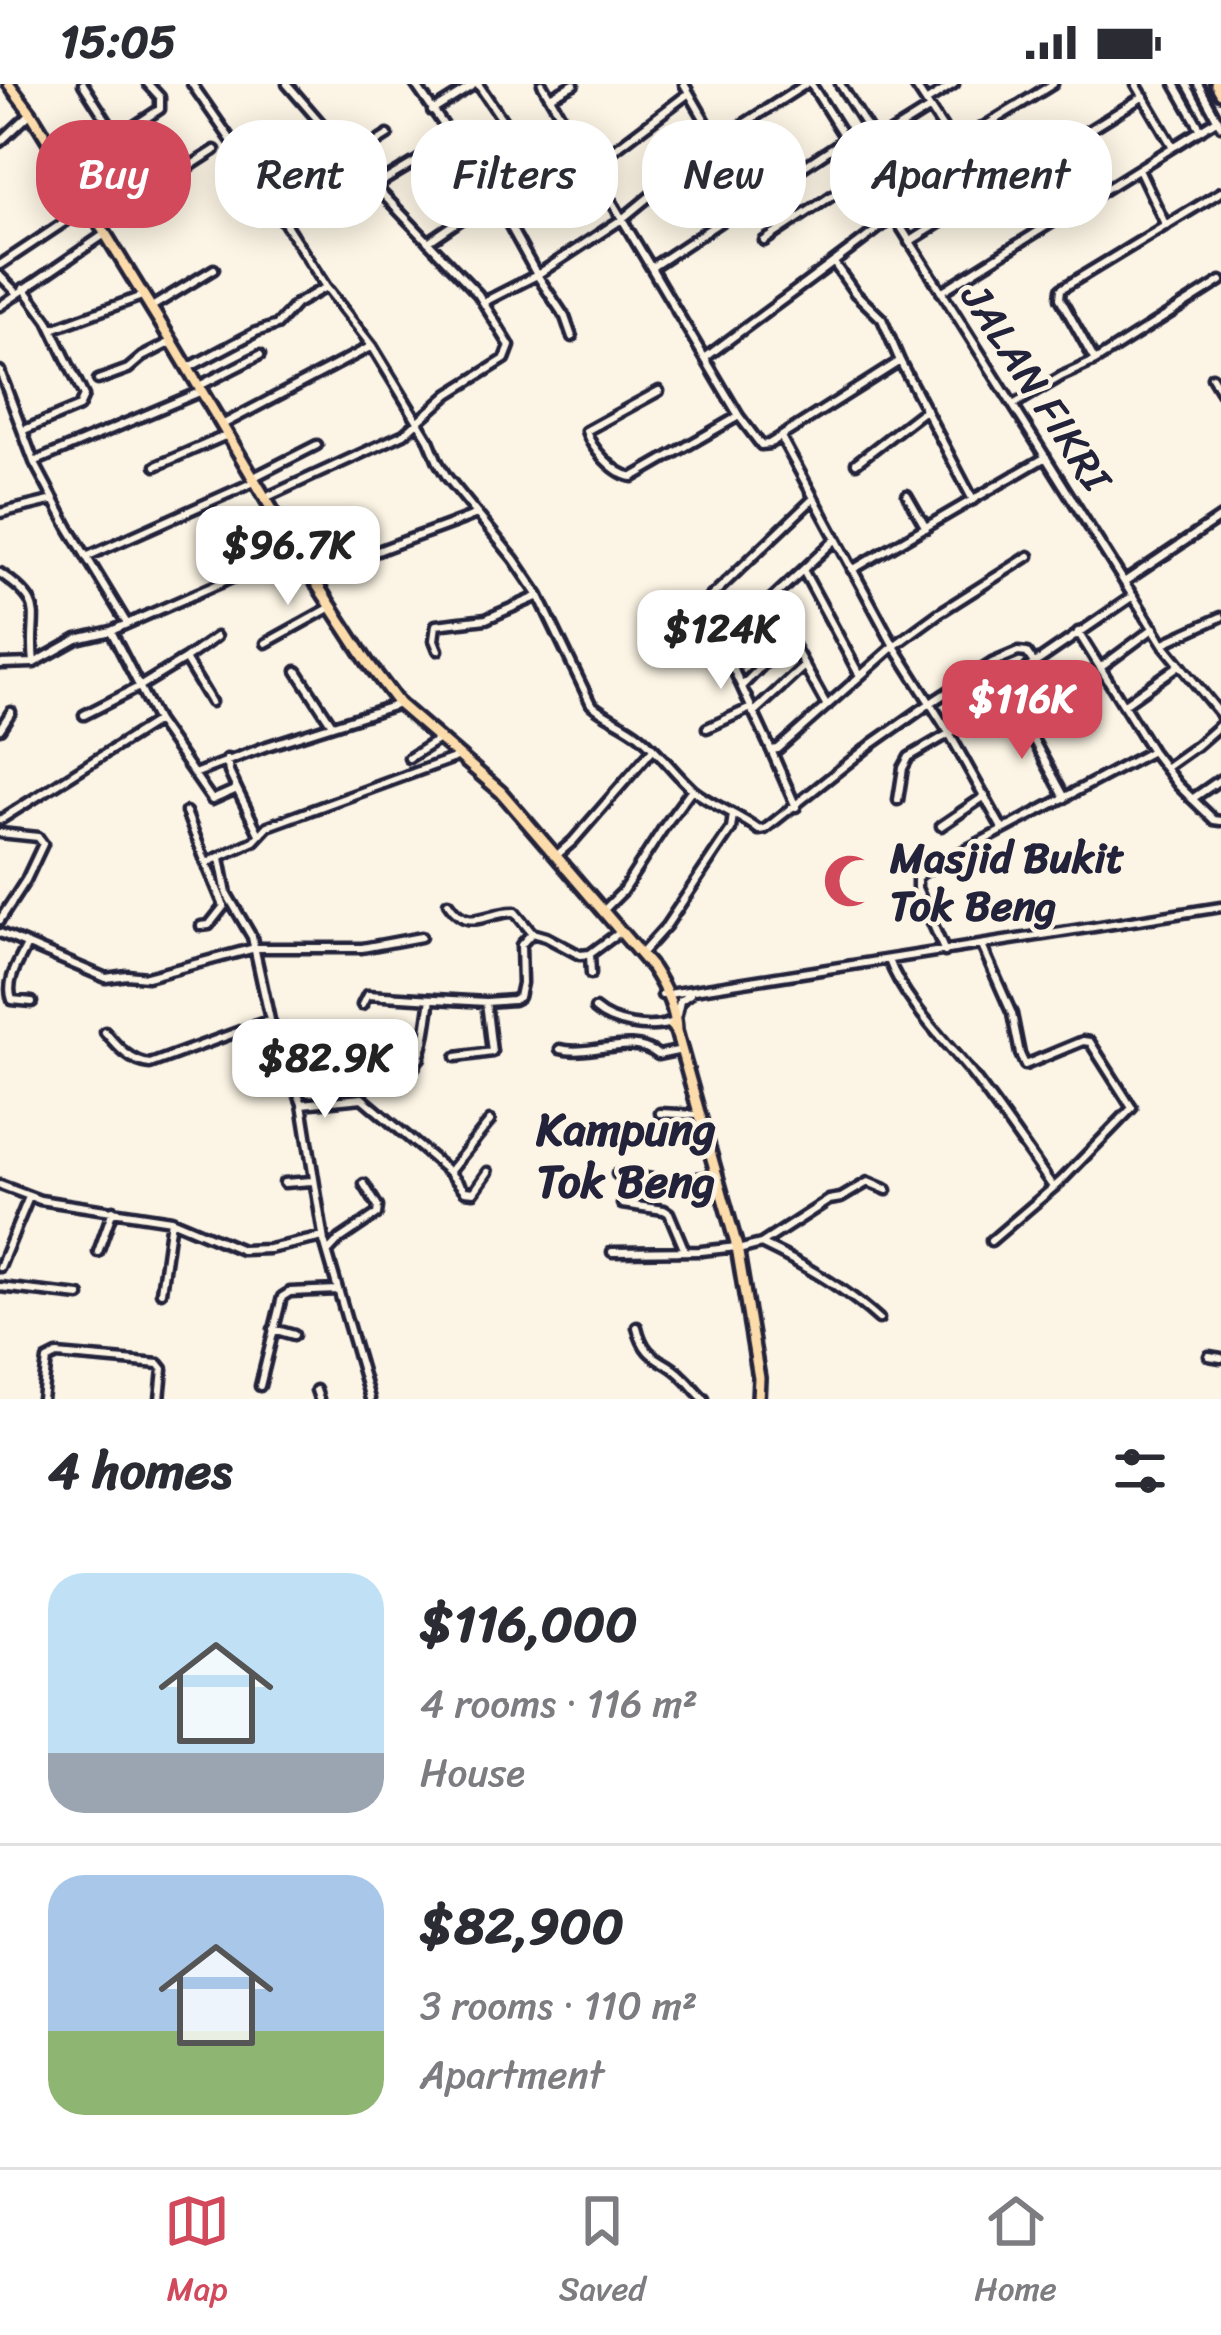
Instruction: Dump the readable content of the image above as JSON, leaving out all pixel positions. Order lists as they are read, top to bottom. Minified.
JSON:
{"streets":{"street":["JALAN FIKRI"]},"districts":["Kampung Tok Beng"],"places":{"mosque":["Masjid Bukit Tok Beng"]},"page":{"status":"15:05","chip":["Buy","Rent","Filters","New","Apartment"],"price":["$96.7K","$124K","$116K","$82.9K"],"heading":"4 homes","list":[{"name":"$116,000","note":"4 rooms · 116 m² · House"},{"name":"$82,900","note":"3 rooms · 110 m² · Apartment"}],"tabs":["Map","Saved","Home"]}}
